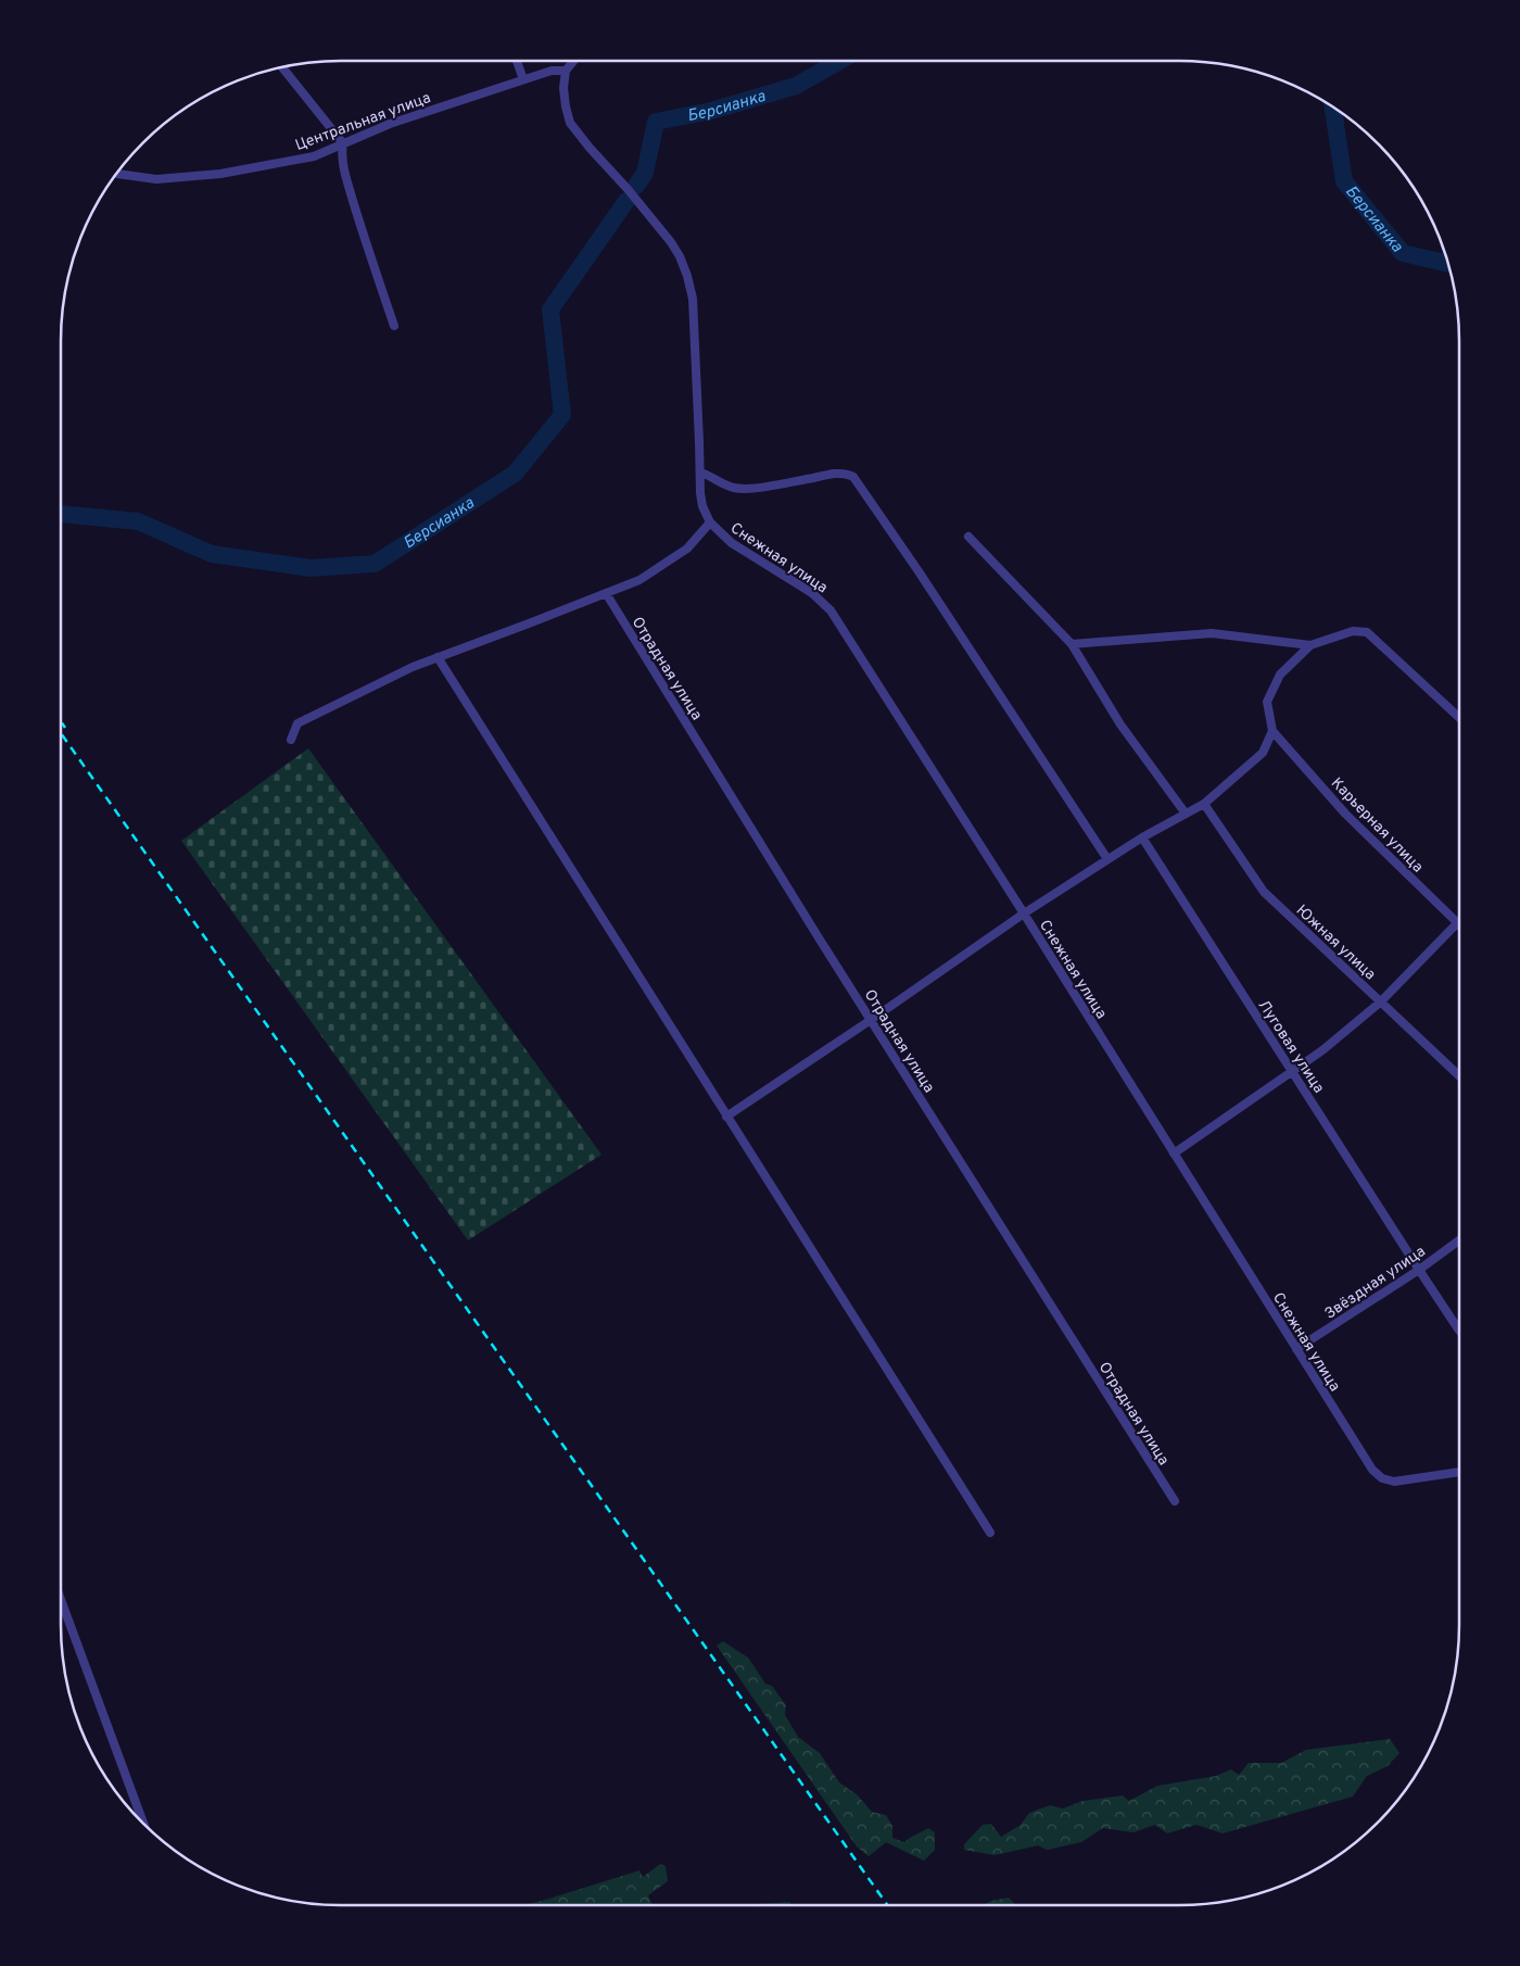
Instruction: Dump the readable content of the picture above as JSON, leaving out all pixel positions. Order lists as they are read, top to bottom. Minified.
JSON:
{"streets":{"street":["Центральная улица","Снежная улица","Отрадная улица","Карьерная улица","Южная улица","Луговая улица","Звёздная улица"]},"crossings":[["Снежная улица","Звёздная улица"],["Луговая улица","Звёздная улица"]],"water":["Берсианка"]}
